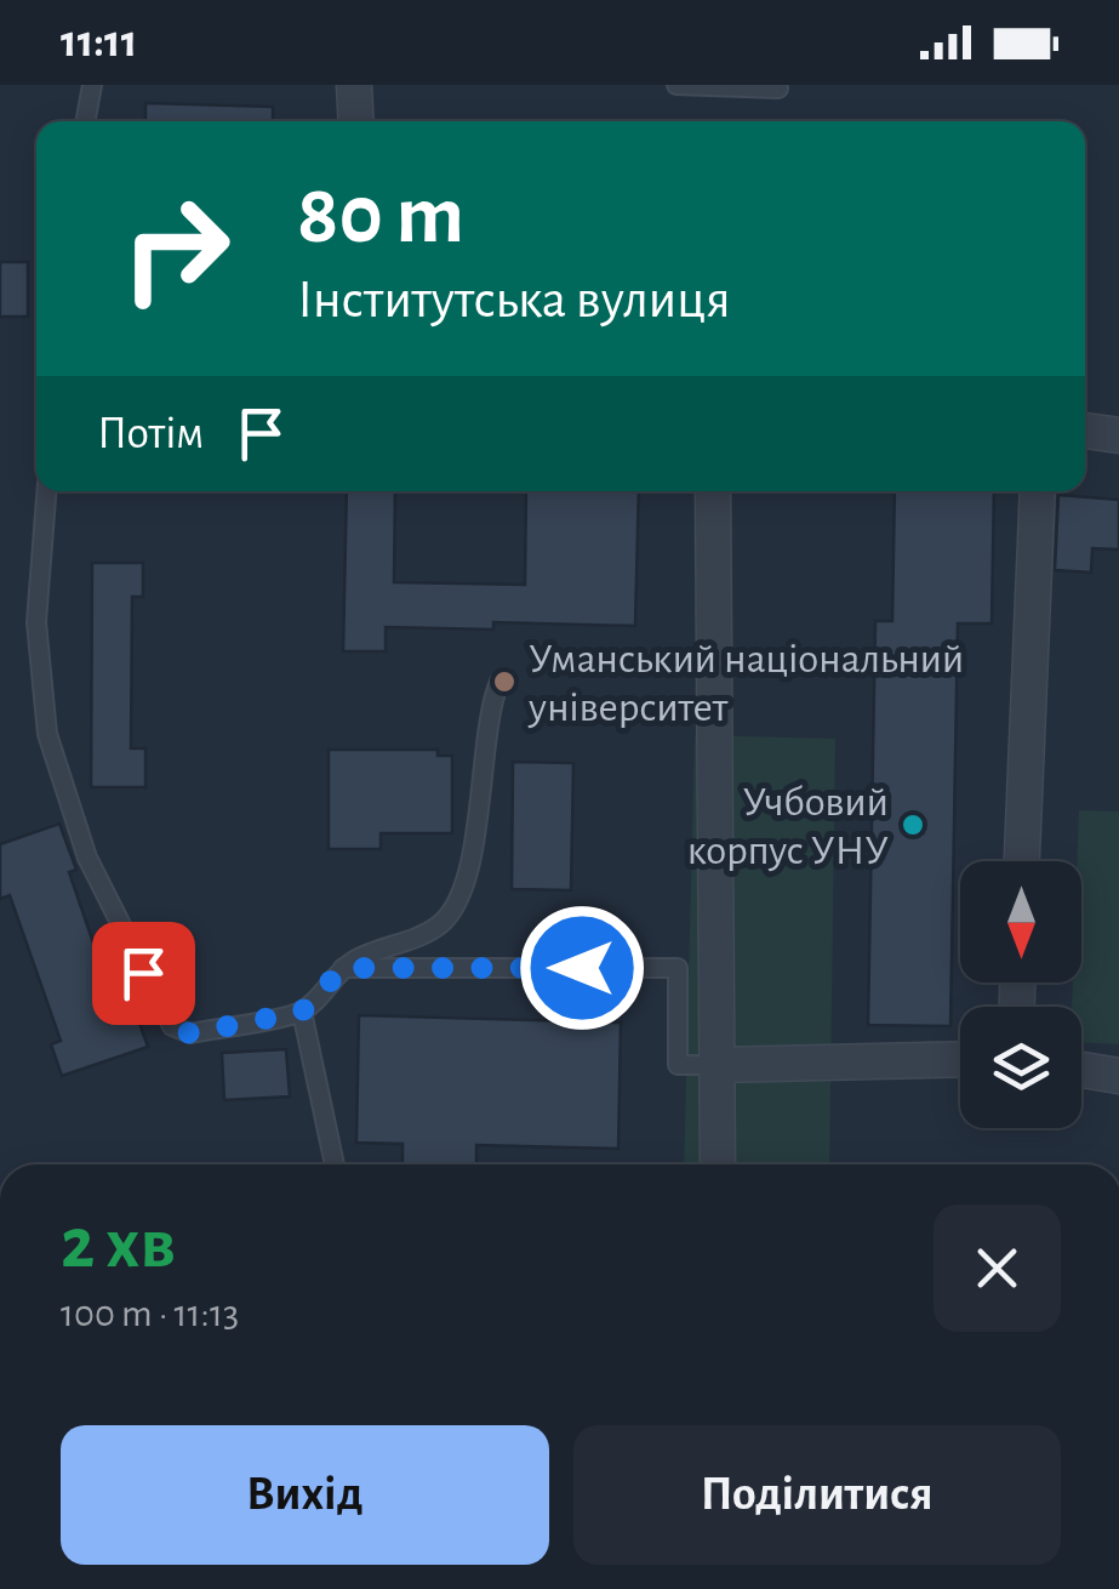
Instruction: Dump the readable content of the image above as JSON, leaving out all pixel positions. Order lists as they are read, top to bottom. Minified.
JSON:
{"places":["Уманський національний університет","Учбовий корпус УНУ"],"north":"bottom","page":{"status":"11:11","turn":["80 m","Інститутська вулиця"],"then":"Потім","heading":["2 хв","100 m · 11:13"],"buttons":["Вихід","Поділитися"]}}
